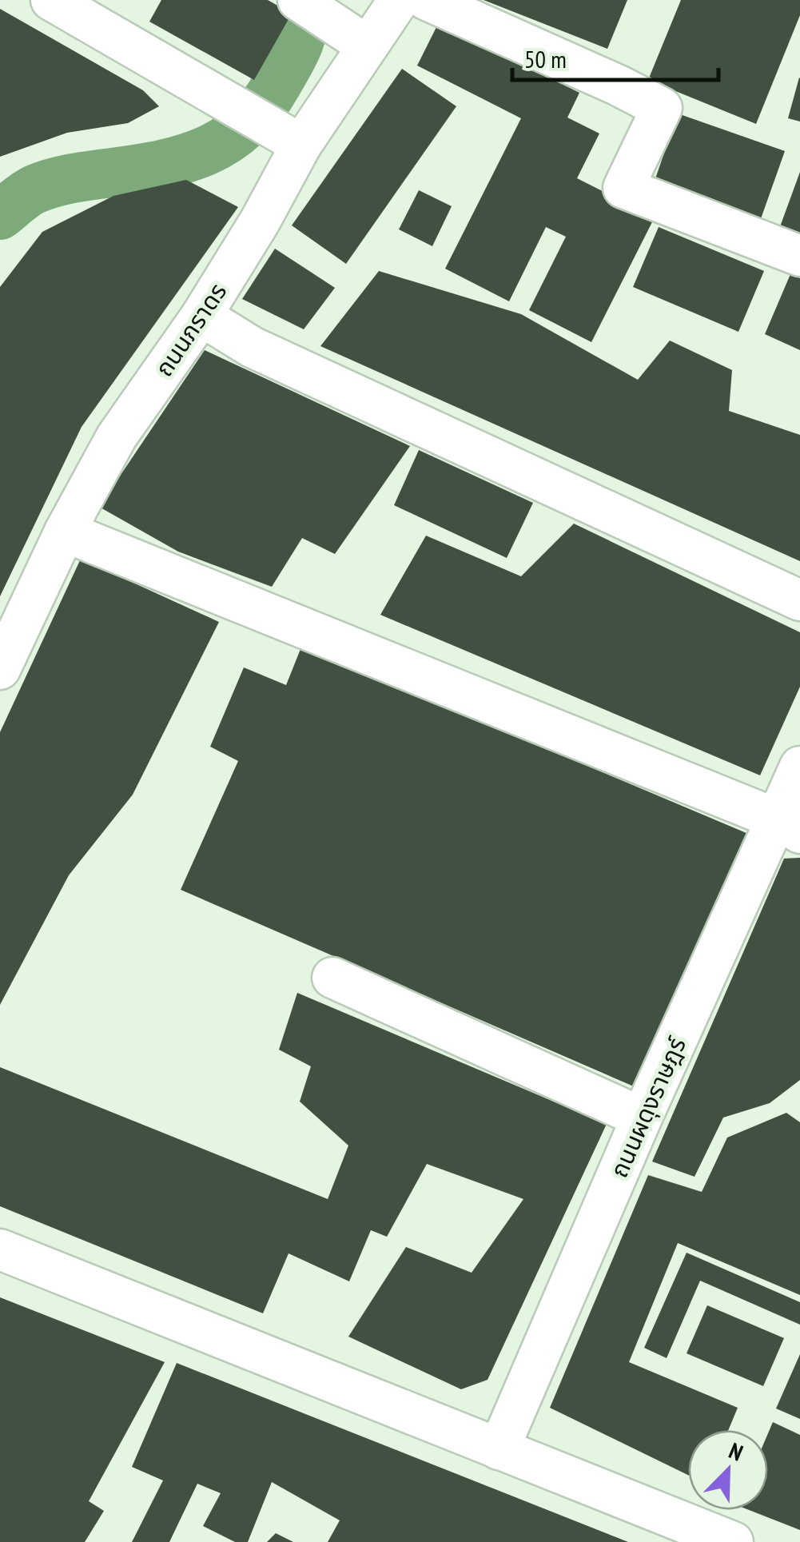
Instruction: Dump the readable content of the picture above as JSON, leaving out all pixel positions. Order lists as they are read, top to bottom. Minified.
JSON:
{"streets":{"street":["ถนนภราดร","ถนนผดุงราษฎร์"]},"scale_bar":"50 m","north":"top right"}
